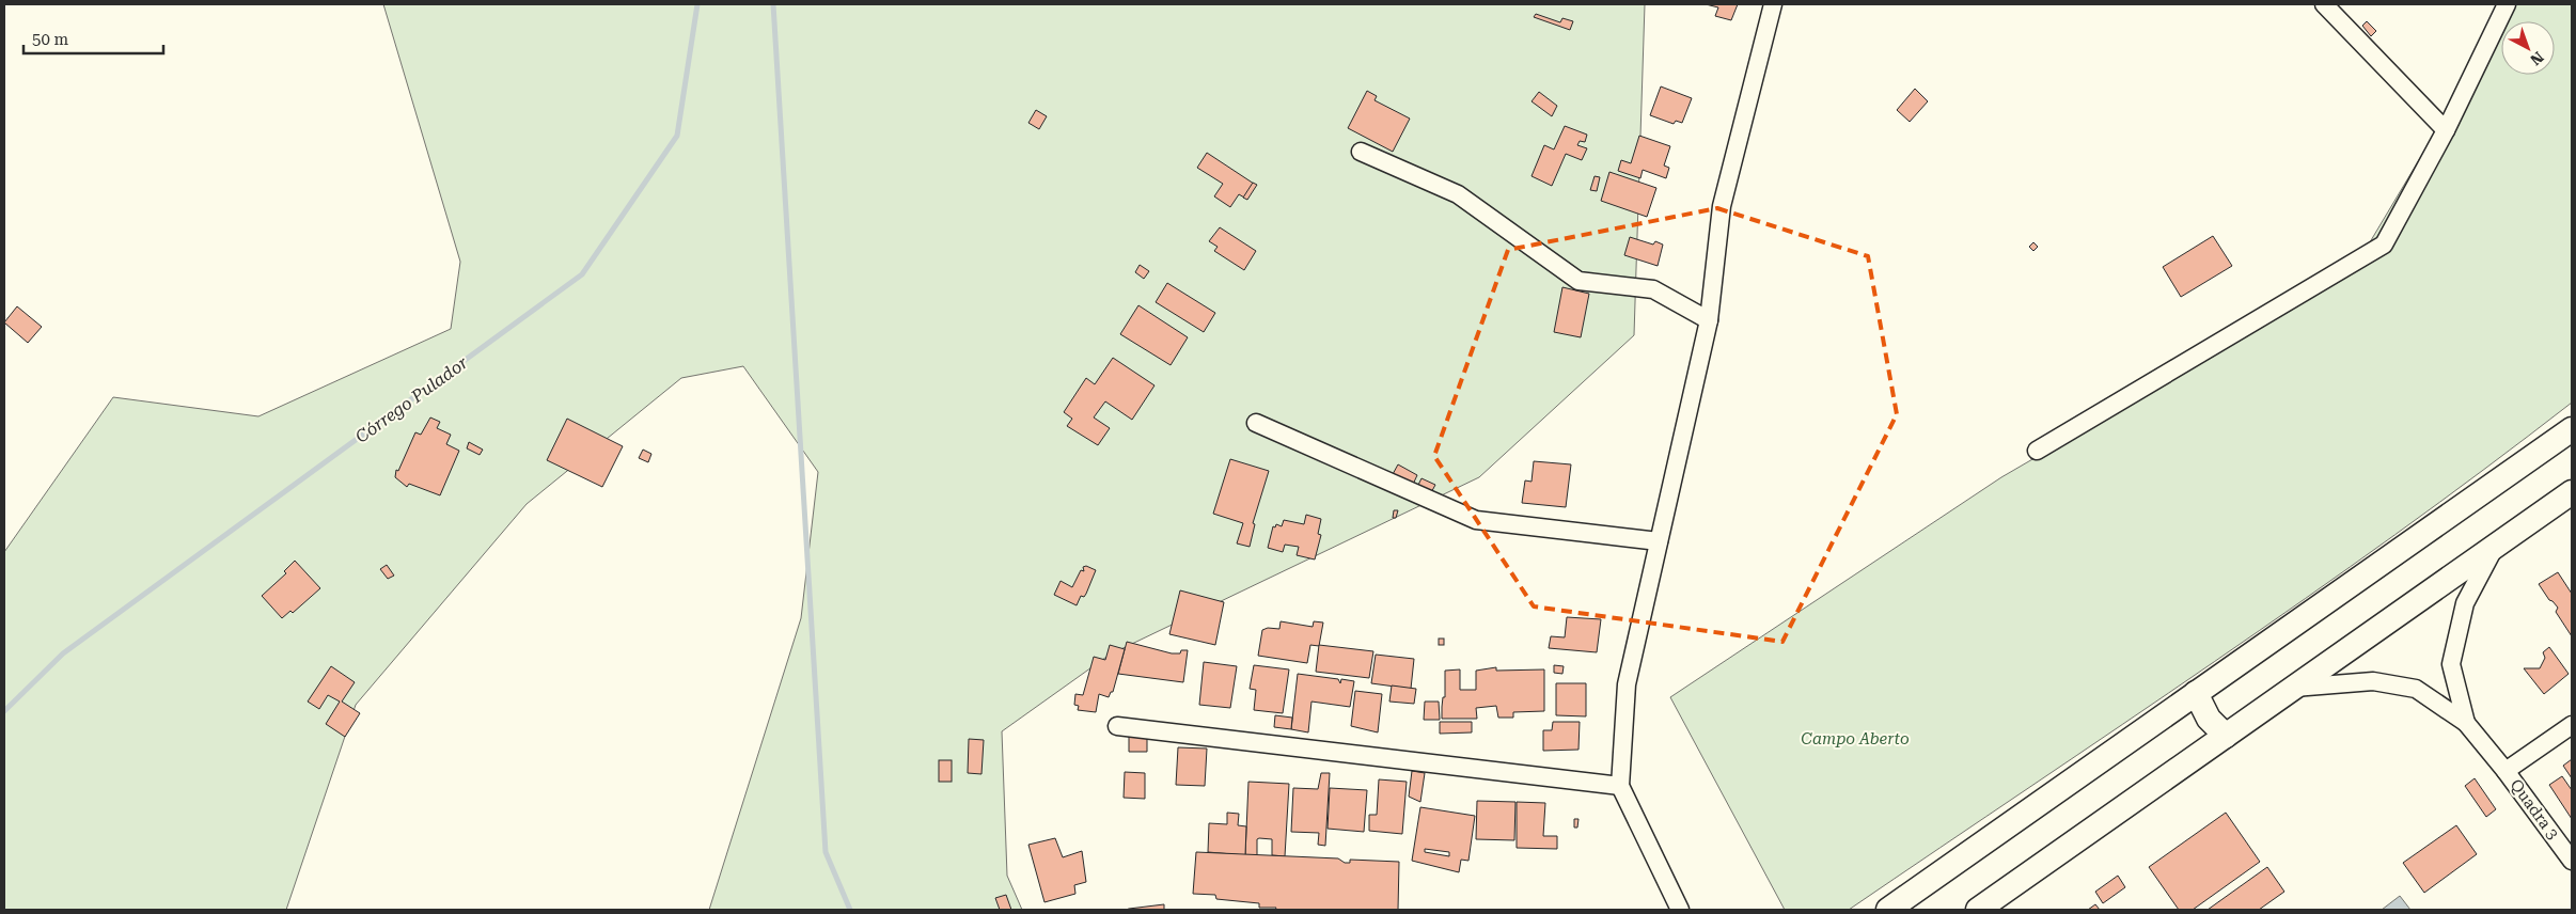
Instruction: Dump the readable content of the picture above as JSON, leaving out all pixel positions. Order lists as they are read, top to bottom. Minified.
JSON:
{"streets":{"street":["Quadra 3"]},"water":["Córrego Pulador"],"parks":["Campo Aberto"],"scale_bar":"50 m","north":"bottom right"}
